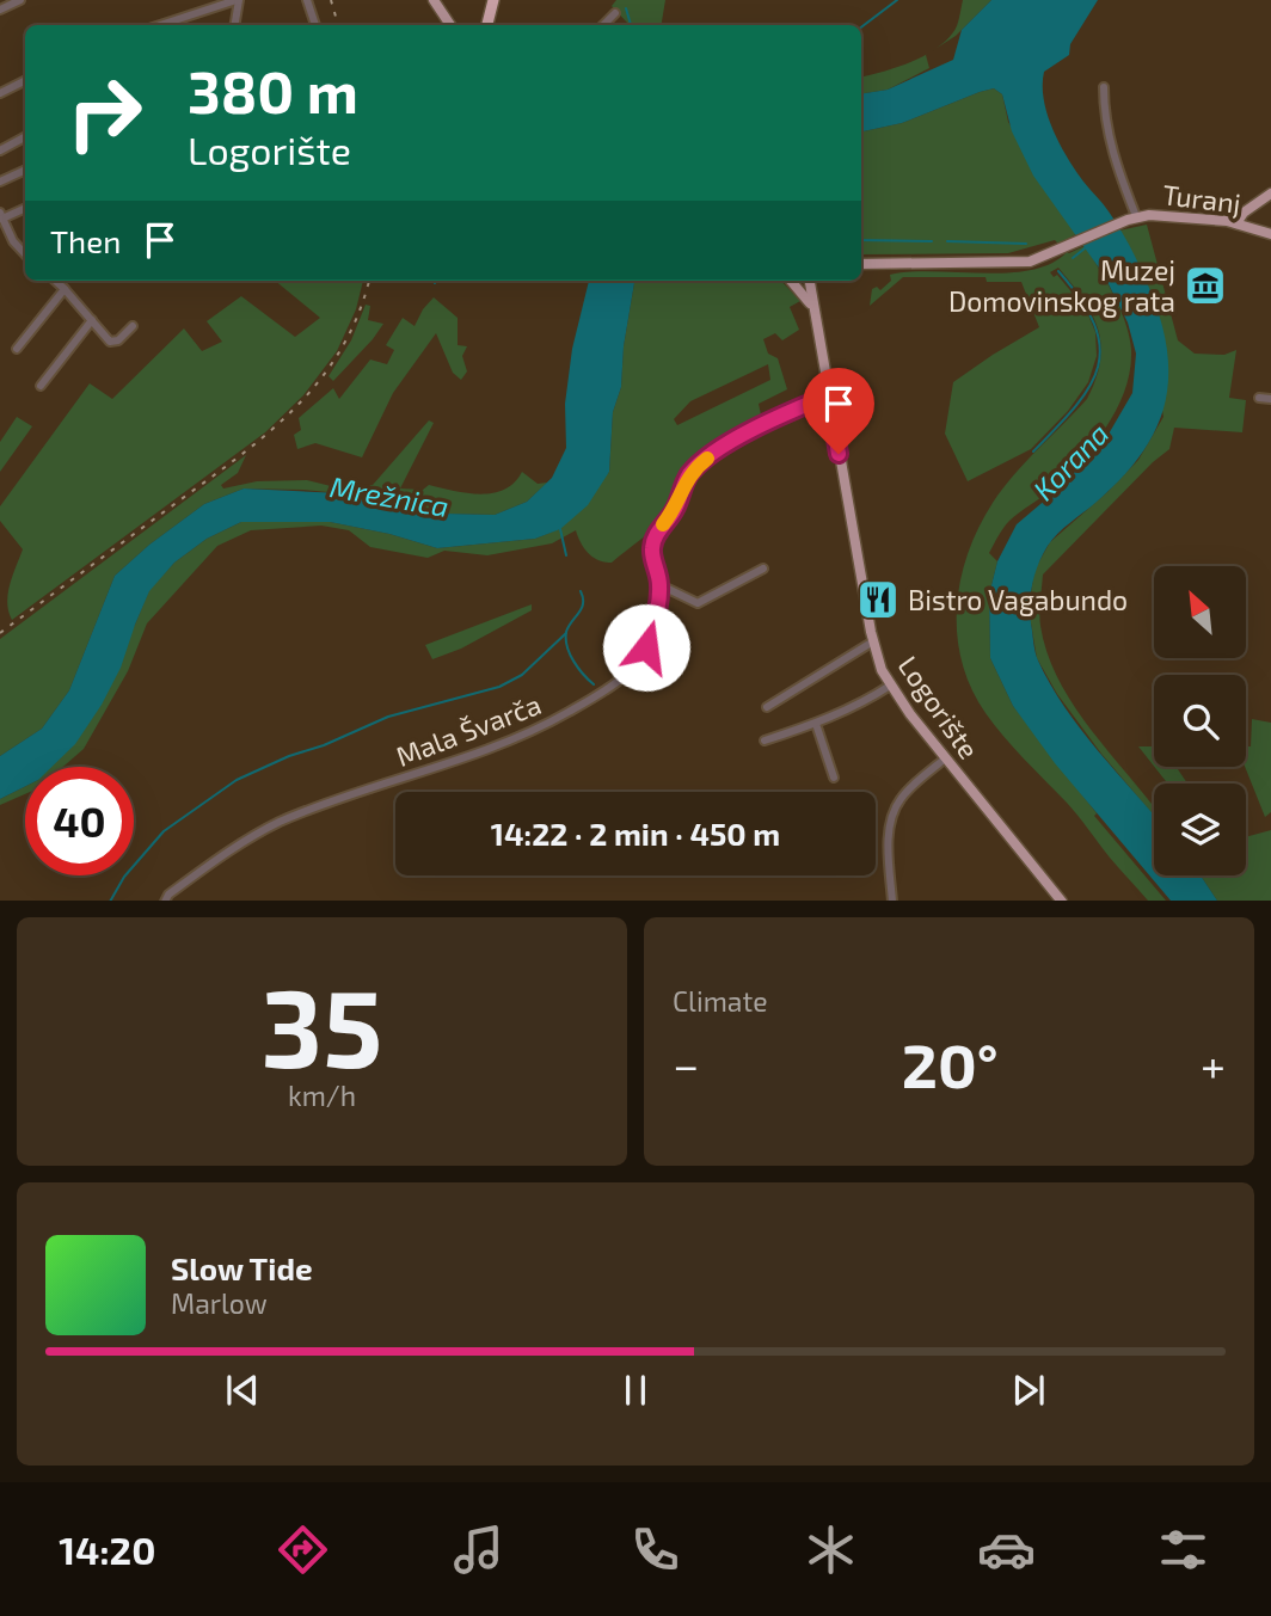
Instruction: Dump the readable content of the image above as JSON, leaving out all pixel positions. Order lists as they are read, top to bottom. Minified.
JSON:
{"streets":{"main road":["Turanj","Logorište"],"street":["Mala Švarča"]},"crossings":[["Logorište","Mala Švarča"]],"water":["Korana","Mrežnica"],"places":{"museum":["Muzej Domovinskog rata"],"restaurant":["Bistro Vagabundo"]},"north":"top left","page":{"turn":["380 m","Logorište"],"then":"Then","limit":"40","trip":"14:22 · 2 min · 450 m","tile":[["35","km/h"],"Climate"],"heat":["−","20°","+"],"song":["Slow Tide","Marlow"],"tabs":"14:20"}}
